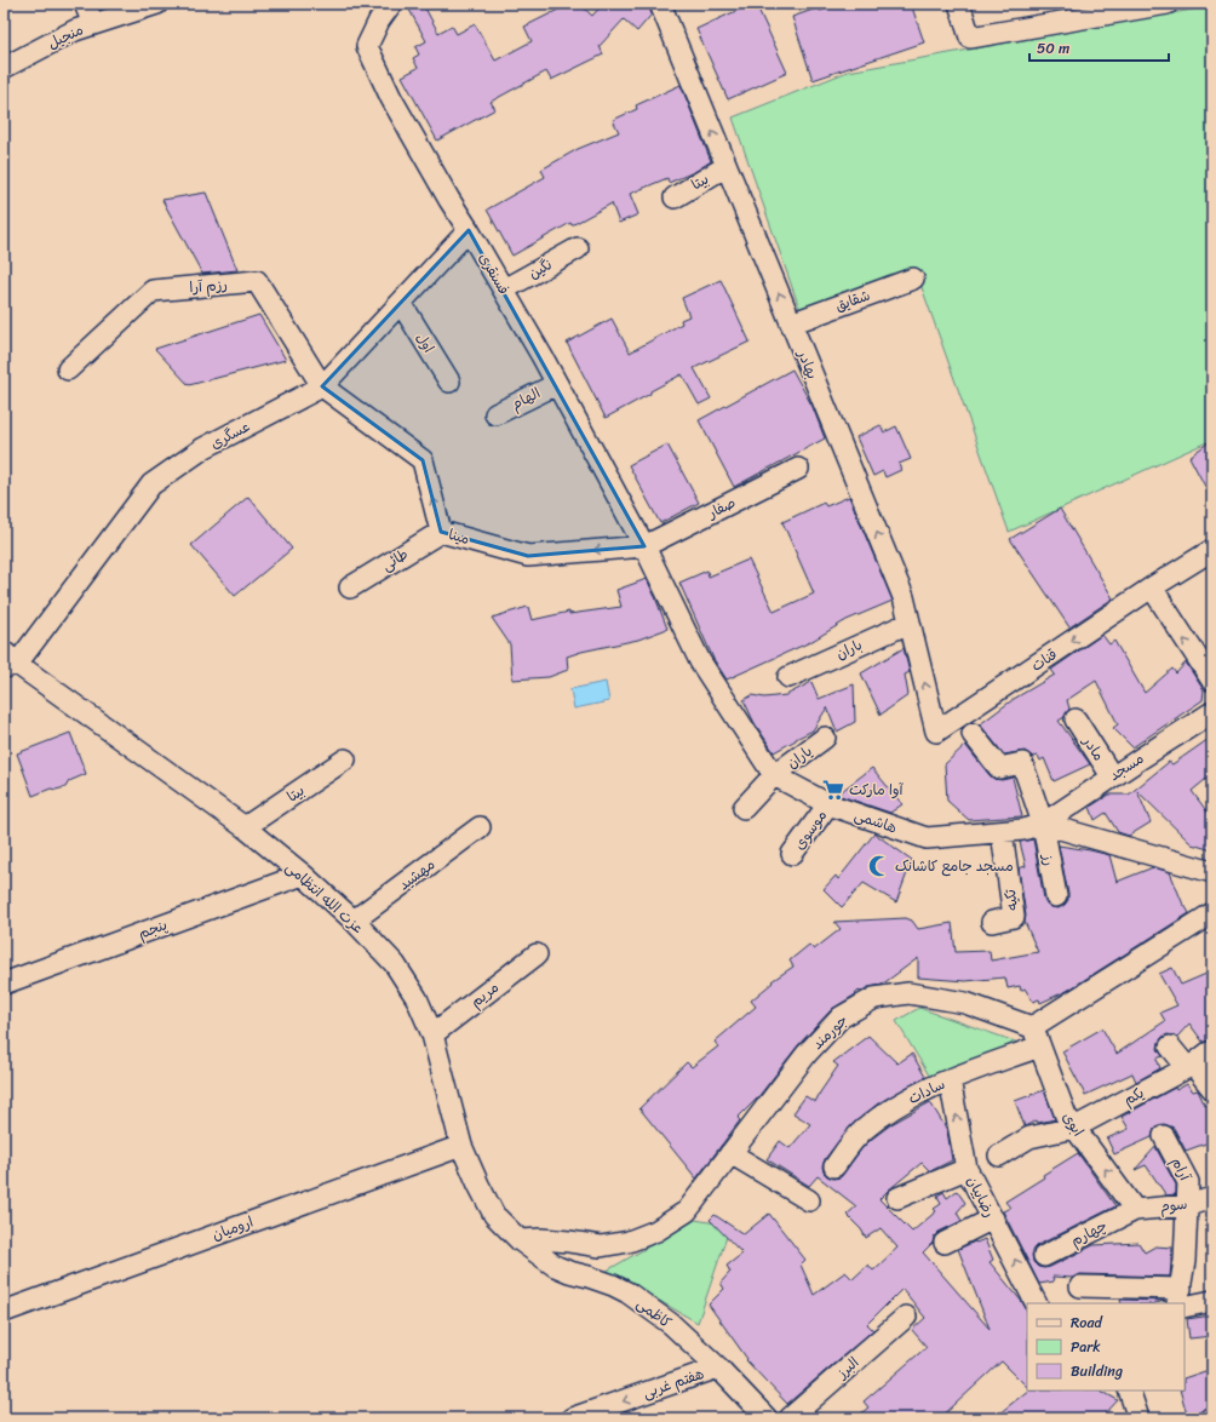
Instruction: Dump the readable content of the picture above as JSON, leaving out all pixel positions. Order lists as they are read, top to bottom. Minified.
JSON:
{"streets":{"street":["منجیل","بیتا","نگین","فسنقری","رزم آرا","شقایق","اول","بهادر","الهام","عسگری","صفار","مینا","طائی","باران","قنات","مادر","یاران","مسجد","هاشمی","موسوی","رز","مهشید","عزت الله انتظامی","تکیه","پنجم","مریم","جورمند","سادات","یکم","ابوی","آرام","رضاییان","سوم","ارومیان","چهارم","کاظمی","البرز","هفتم غربی"]},"crossings":[["بیتا","بهادر"],["بیتا","عزت الله انتظامی"],["نگین","فسنقری"],["فسنقری","الهام"],["فسنقری","عسگری"],["فسنقری","صفار"],["فسنقری","مینا"],["فسنقری","هاشمی"],["رزم آرا","عسگری"],["رزم آرا","مینا"],["شقایق","بهادر"],["اول","عسگری"],["بهادر","باران"],["بهادر","قنات"],["عسگری","مینا"],["عسگری","عزت الله انتظامی"],["صفار","مینا"],["صفار","هاشمی"],["مینا","طائی"],["مینا","هاشمی"],["مادر","مسجد"],["یاران","هاشمی"],["مسجد","هاشمی"],["مسجد","رز"],["هاشمی","موسوی"],["هاشمی","رز"],["هاشمی","تکیه"],["مهشید","عزت الله انتظامی"],["عزت الله انتظامی","پنجم"],["عزت الله انتظامی","مریم"],["عزت الله انتظامی","جورمند"],["عزت الله انتظامی","ارومیان"],["عزت الله انتظامی","کاظمی"],["جورمند","ابوی"],["جورمند","کاظمی"],["سادات","ابوی"],["سادات","رضاییان"],["یکم","ابوی"],["ابوی","سوم"],["ابوی","چهارم"],["آرام","سوم"],["سوم","چهارم"],["کاظمی","هفتم غربی"]],"one_way":["بهادر","مینا","قنات","رضاییان","هفتم غربی"],"places":{"supermarket":["آوا مارکت"],"mosque":["مسجد جامع کاشانک"]},"legend":["Road","Park","Building"],"scale_bar":"50 m"}
